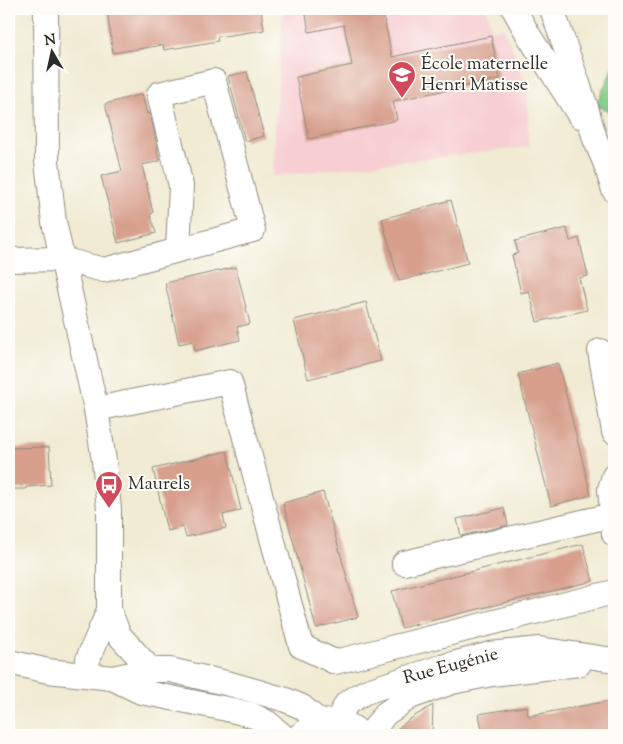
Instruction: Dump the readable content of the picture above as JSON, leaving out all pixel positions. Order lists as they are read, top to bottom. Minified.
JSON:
{"streets":{"street":["Rue Eugénie"]},"places":{"school or university":["École maternelle Henri Matisse"],"bus stop":["Maurels"]},"north":"top"}
